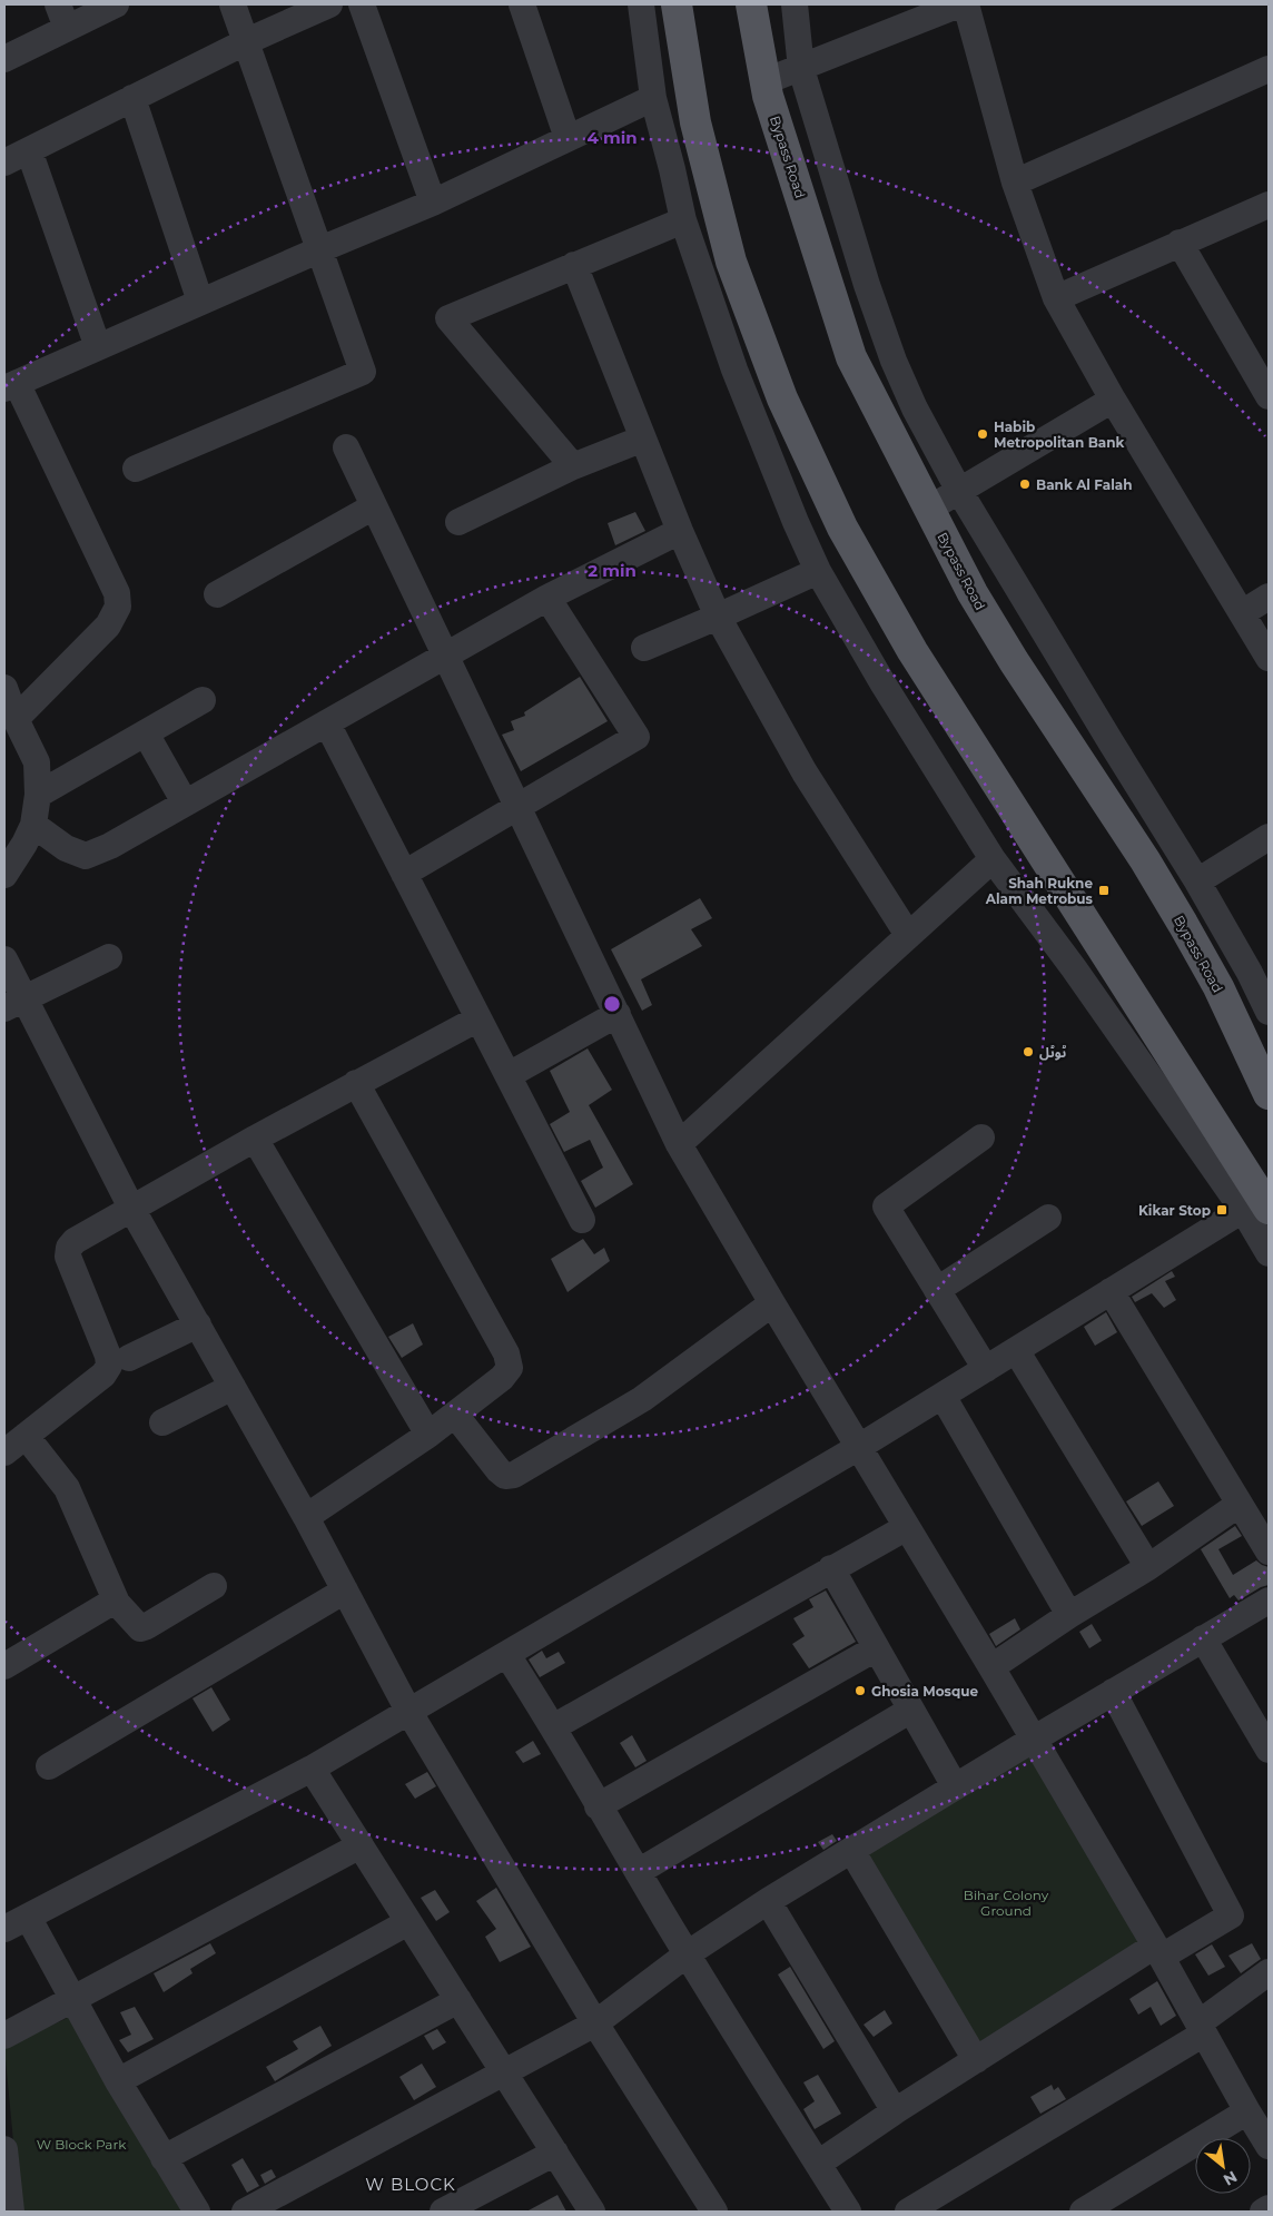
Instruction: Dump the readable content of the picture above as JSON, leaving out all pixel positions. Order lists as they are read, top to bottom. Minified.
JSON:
{"streets":{"main road":["Bypass Road"]},"districts":["W BLOCK"],"parks":["Bihar Colony Ground","W Block Park"],"places":{"other":["Habib Metropolitan Bank","Bank Al Falah","ٹوٹل","Ghosia Mosque"],"transit":["Shah Rukne Alam Metrobus","Kikar Stop"]},"north":"bottom right","rings":["4 min","2 min"]}
